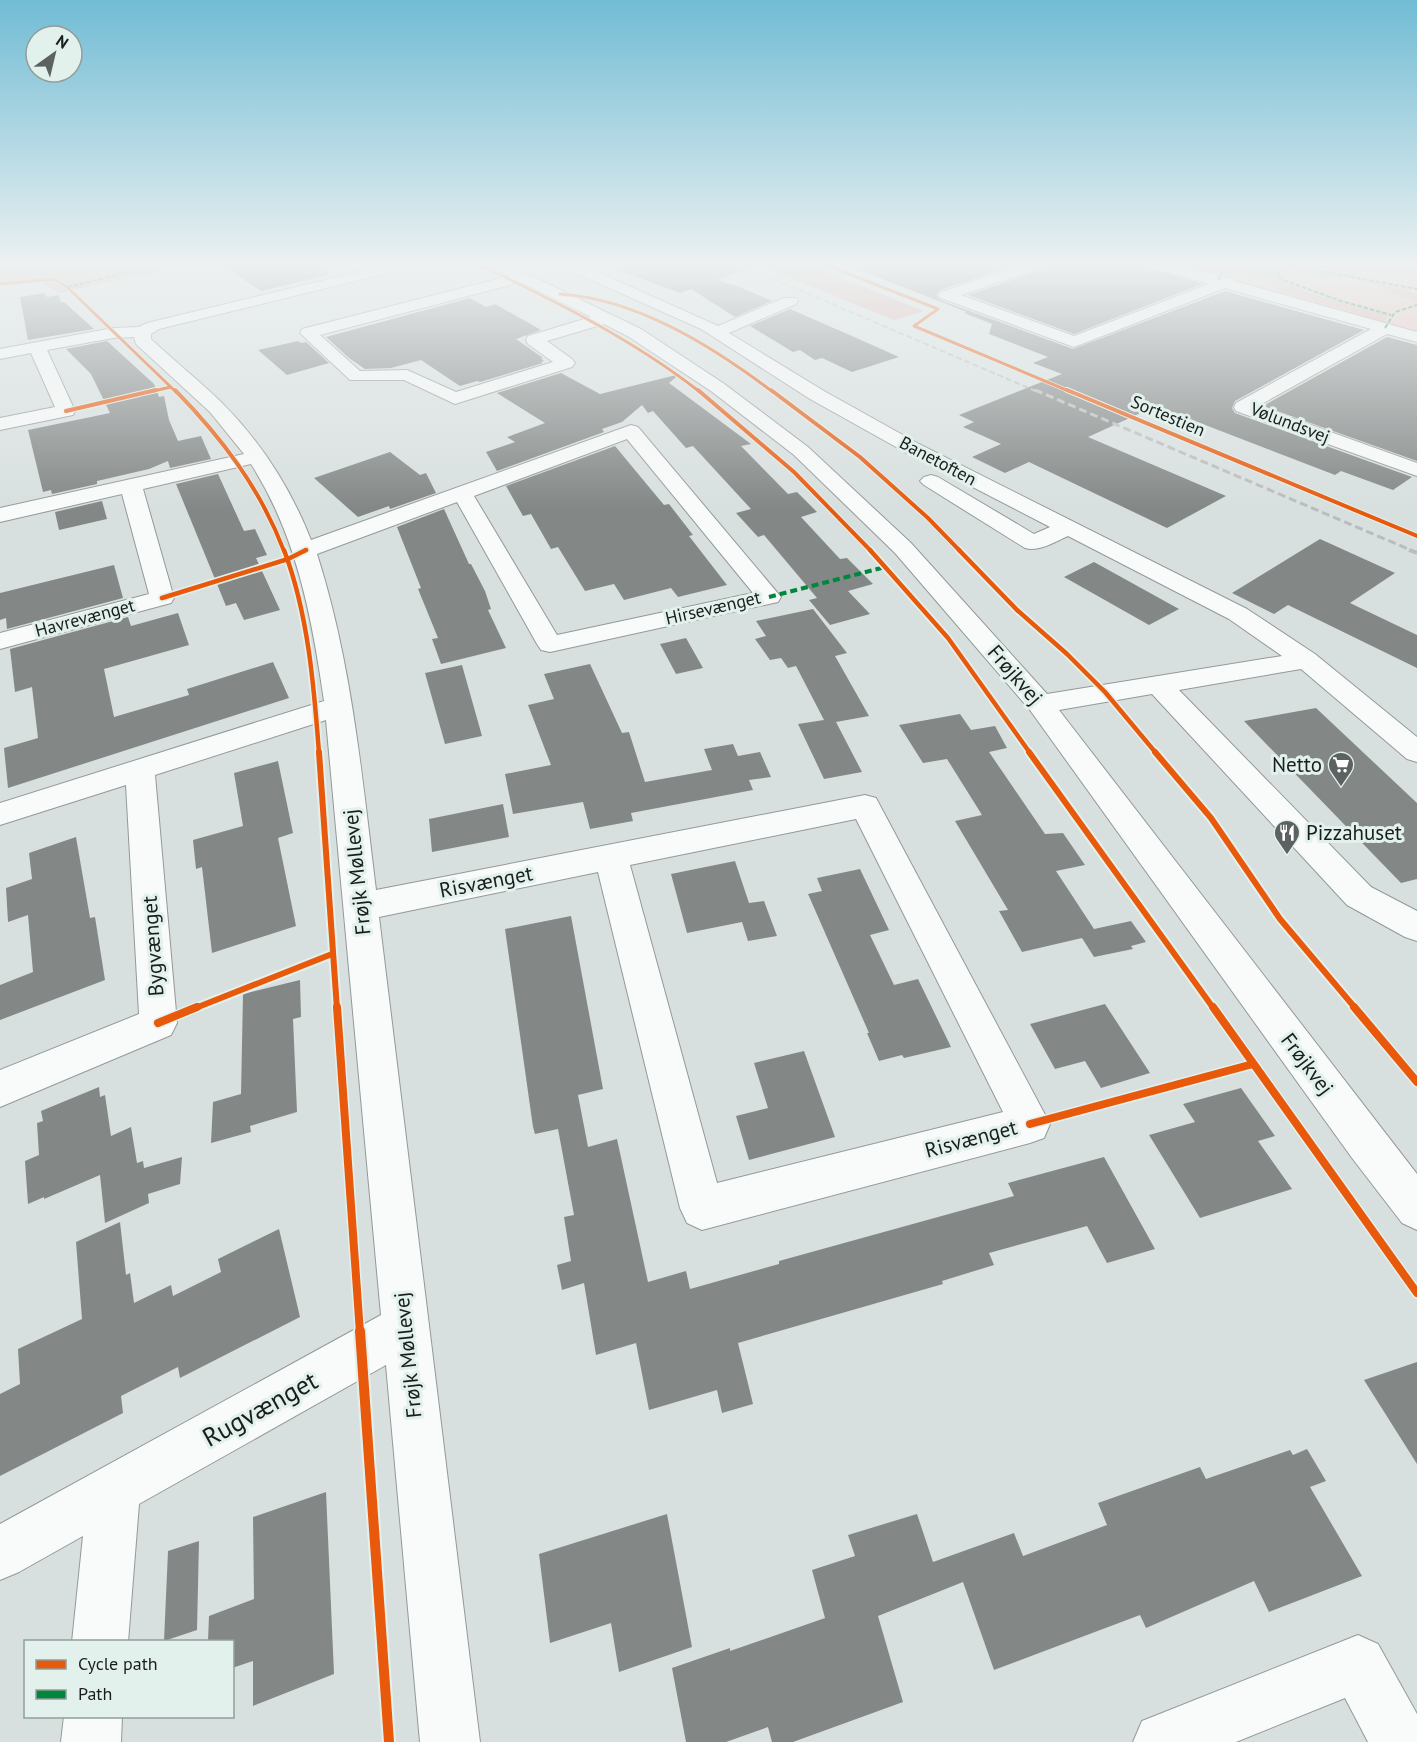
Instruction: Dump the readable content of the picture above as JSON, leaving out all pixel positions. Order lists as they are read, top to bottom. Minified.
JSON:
{"streets":{"street":["Vølundsvej","Banetoften","Hirsevænget","Havrevænget","Frøjkvej","Frøjk Møllevej","Risvænget","Bygvænget","Rugvænget"],"cycle path":["Sortestien"]},"crossings":[["Hirsevænget","Frøjk Møllevej"],["Frøjk Møllevej","Risvænget"],["Frøjk Møllevej","Rugvænget"]],"places":{"supermarket":["Netto"],"restaurant":["Pizzahuset"]},"legend":["Cycle path","Path"],"north":"top right"}
